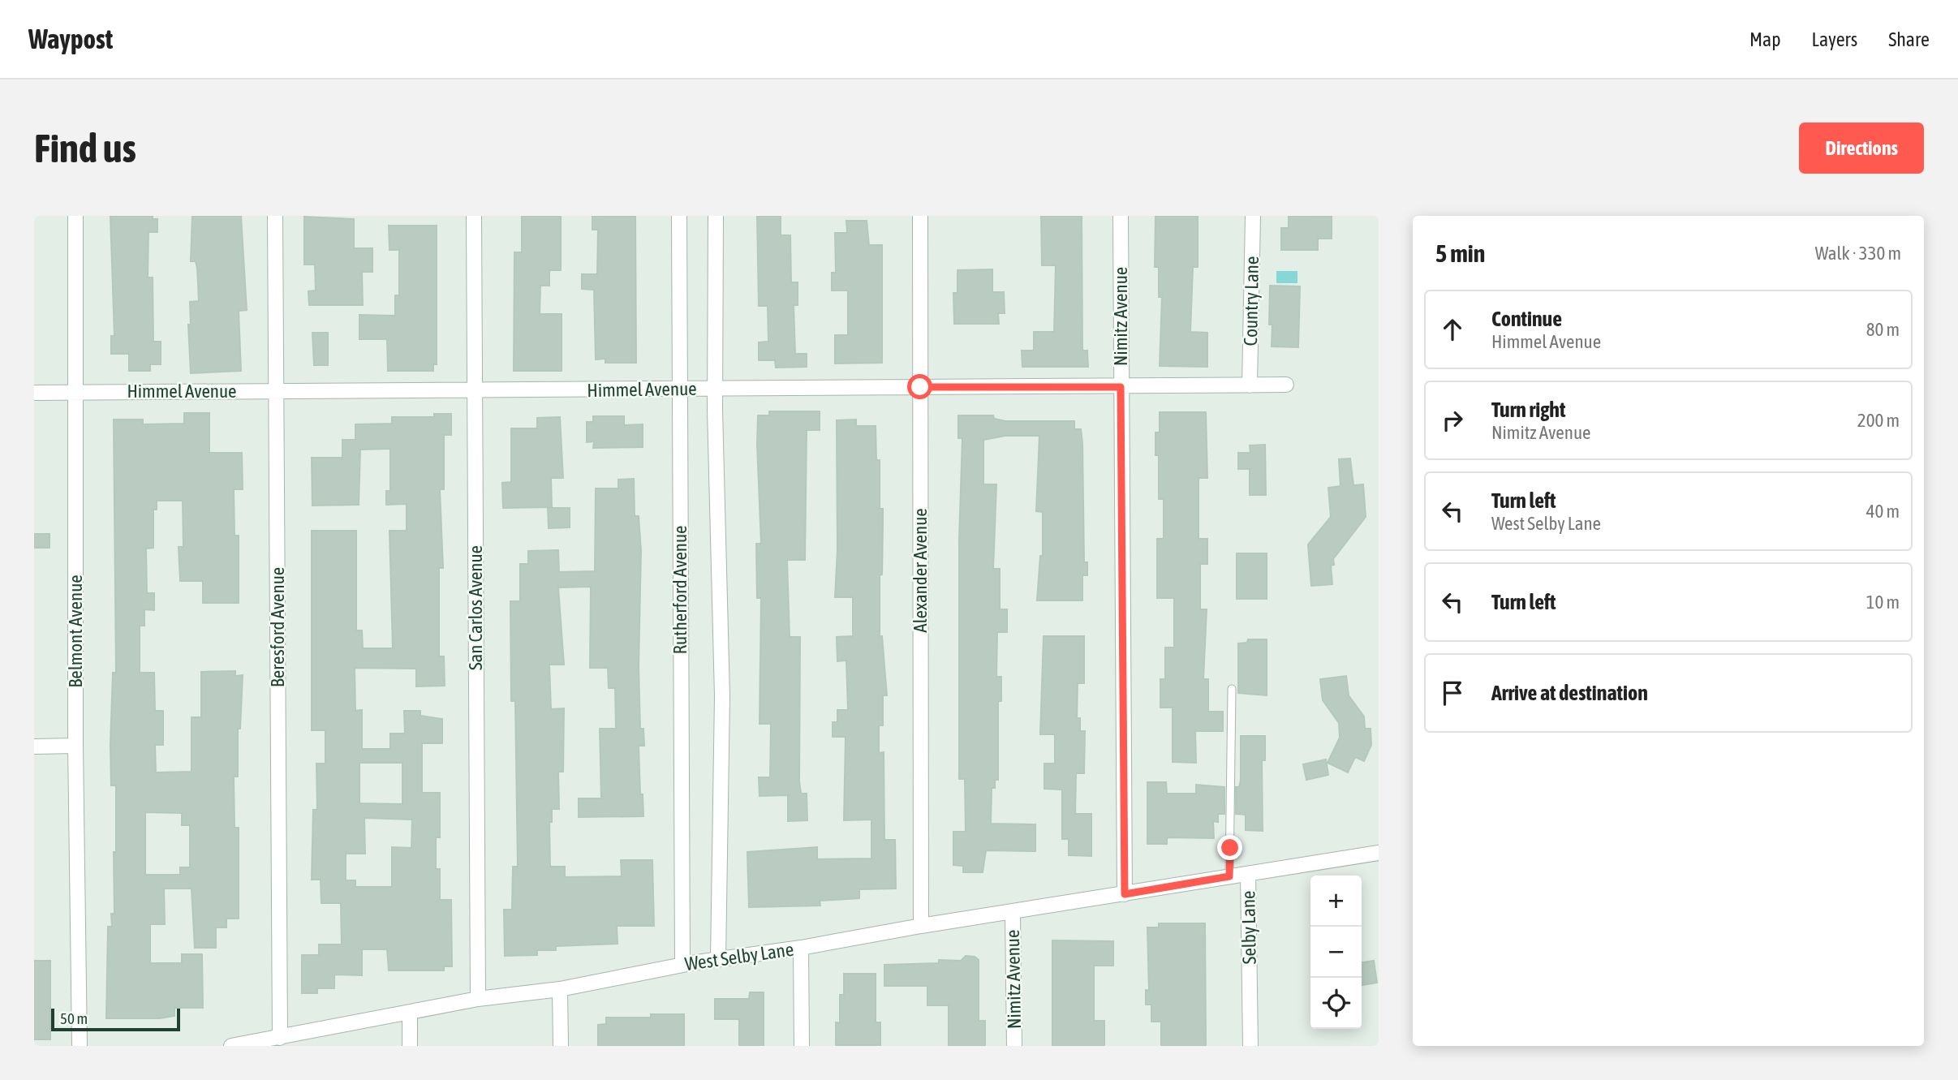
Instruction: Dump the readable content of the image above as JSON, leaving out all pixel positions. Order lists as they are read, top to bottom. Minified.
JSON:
{"streets":{"street":["Country Lane","Nimitz Avenue","Himmel Avenue","Alexander Avenue","Rutherford Avenue","San Carlos Avenue","Beresford Avenue","Belmont Avenue","Selby Lane","West Selby Lane"]},"crossings":[["Country Lane","Himmel Avenue"],["Nimitz Avenue","Himmel Avenue"],["Nimitz Avenue","West Selby Lane"],["Himmel Avenue","Alexander Avenue"],["Himmel Avenue","Rutherford Avenue"],["Himmel Avenue","San Carlos Avenue"],["Himmel Avenue","Beresford Avenue"],["Himmel Avenue","Belmont Avenue"],["Alexander Avenue","West Selby Lane"],["Rutherford Avenue","West Selby Lane"],["San Carlos Avenue","West Selby Lane"],["Beresford Avenue","West Selby Lane"],["Selby Lane","West Selby Lane"]],"scale_bar":"50 m","page":{"header":"Waypost","nav":["Map","Layers","Share"],"buttons":"Directions","title":"Find us","heading":["5 min","Walk · 330 m"],"list":[["Continue","Himmel Avenue","80 m"],["Turn right","Nimitz Avenue","200 m"],["Turn left","West Selby Lane","40 m"],["Turn left","10 m"],"Arrive at destination"],"map_buttons":["+","−"],"scale":"50 m"}}
